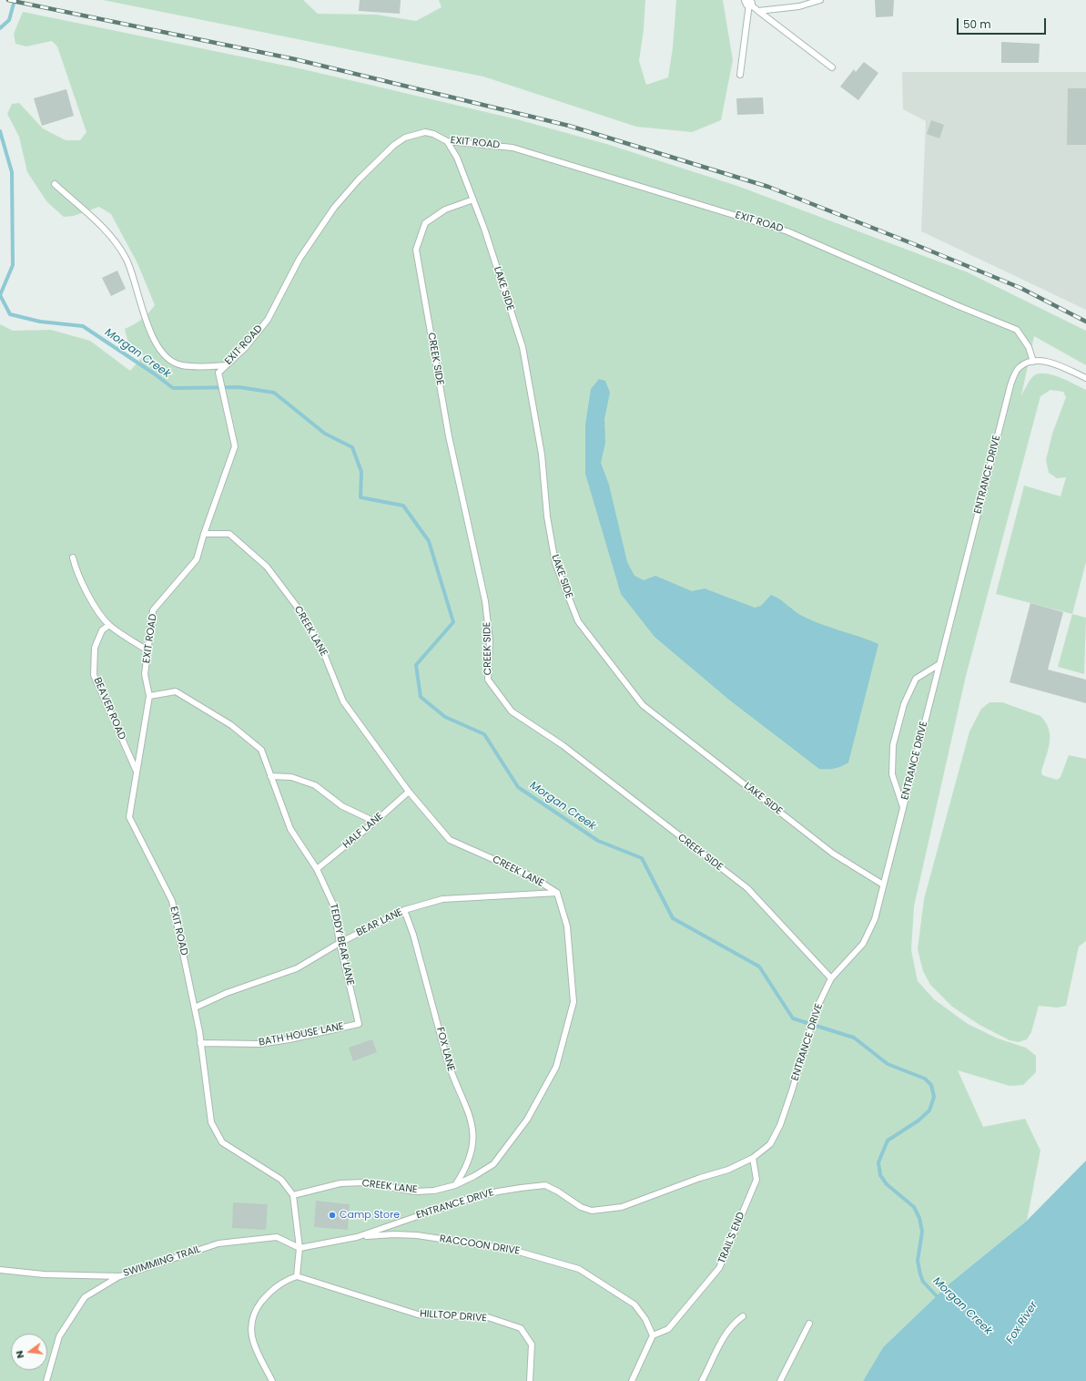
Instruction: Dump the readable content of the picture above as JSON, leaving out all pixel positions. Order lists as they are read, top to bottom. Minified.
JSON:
{"streets":{"lane":["EXIT ROAD","LAKE SIDE","CREEK SIDE","ENTRANCE DRIVE","CREEK LANE","BEAVER ROAD","HALF LANE","BEAR LANE","TEDDY BEAR LANE","BATH HOUSE LANE","FOX LANE","TRAIL'S END","RACCOON DRIVE","SWIMMING TRAIL","HILLTOP DRIVE"]},"crossings":[["EXIT ROAD","LAKE SIDE"],["EXIT ROAD","ENTRANCE DRIVE"],["EXIT ROAD","CREEK LANE"],["EXIT ROAD","BEAVER ROAD"],["EXIT ROAD","BEAR LANE"],["EXIT ROAD","TEDDY BEAR LANE"],["EXIT ROAD","BATH HOUSE LANE"],["LAKE SIDE","CREEK SIDE"],["LAKE SIDE","ENTRANCE DRIVE"],["CREEK SIDE","ENTRANCE DRIVE"],["ENTRANCE DRIVE","TRAIL'S END"],["ENTRANCE DRIVE","RACCOON DRIVE"],["ENTRANCE DRIVE","SWIMMING TRAIL"],["CREEK LANE","HALF LANE"],["CREEK LANE","BEAR LANE"],["CREEK LANE","FOX LANE"],["HALF LANE","TEDDY BEAR LANE"],["BEAR LANE","TEDDY BEAR LANE"],["BEAR LANE","FOX LANE"],["TEDDY BEAR LANE","BATH HOUSE LANE"],["TRAIL'S END","RACCOON DRIVE"]],"water":["Morgan Creek","Fox River"],"places":["Camp Store"],"scale_bar":"50 m","north":"left"}
